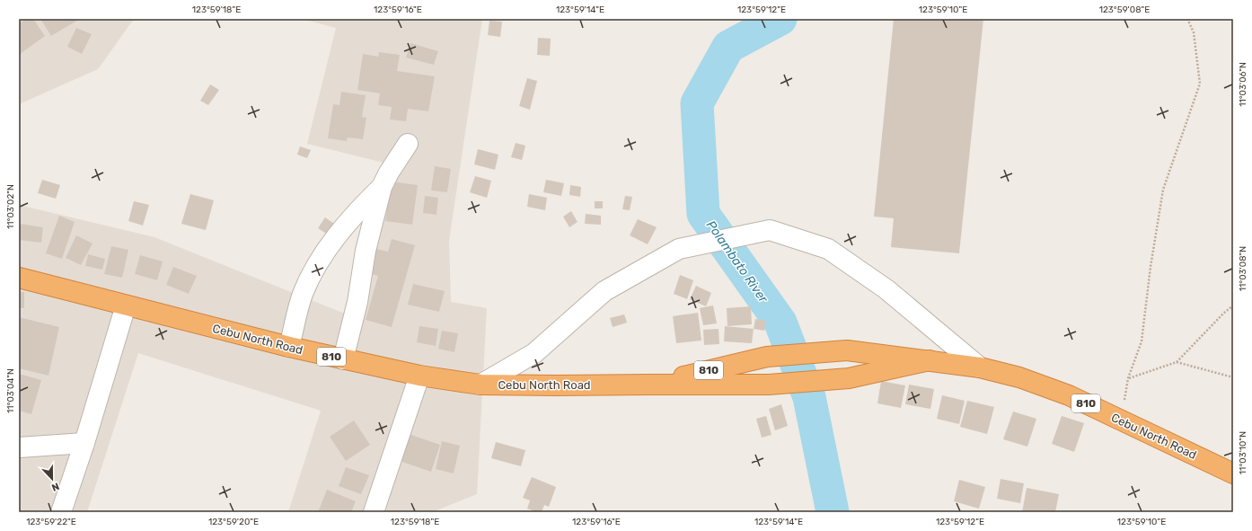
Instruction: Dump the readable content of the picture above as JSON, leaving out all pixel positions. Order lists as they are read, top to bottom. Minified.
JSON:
{"streets":{"highway":["Cebu North Road","810"]},"water":["Polambato River"],"north":"bottom","coordinates":["123°59'18\"E","123°59'16\"E","123°59'14\"E","123°59'12\"E","123°59'10\"E","123°59'08\"E","11°03'06\"N","11°03'02\"N","11°03'08\"N","11°03'04\"N","11°03'10\"N","123°59'22\"E","123°59'20\"E"]}
